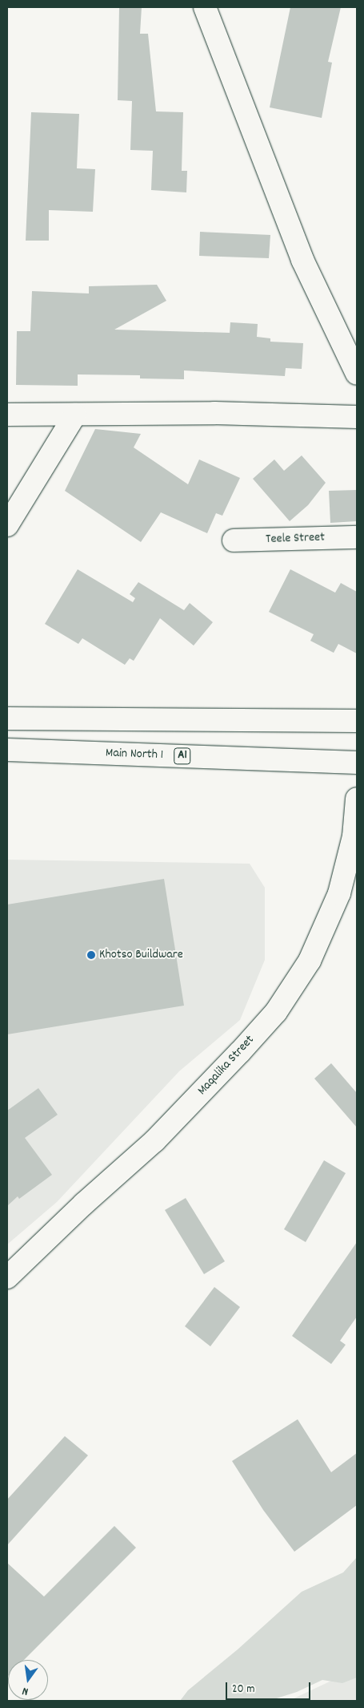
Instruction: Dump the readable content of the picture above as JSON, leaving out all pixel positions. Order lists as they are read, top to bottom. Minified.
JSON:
{"streets":{"street":["Teele Street","Main North 1","A1","Maqalika Street"]},"places":["Khotso Buildware"],"scale_bar":"20 m","north":"bottom"}
